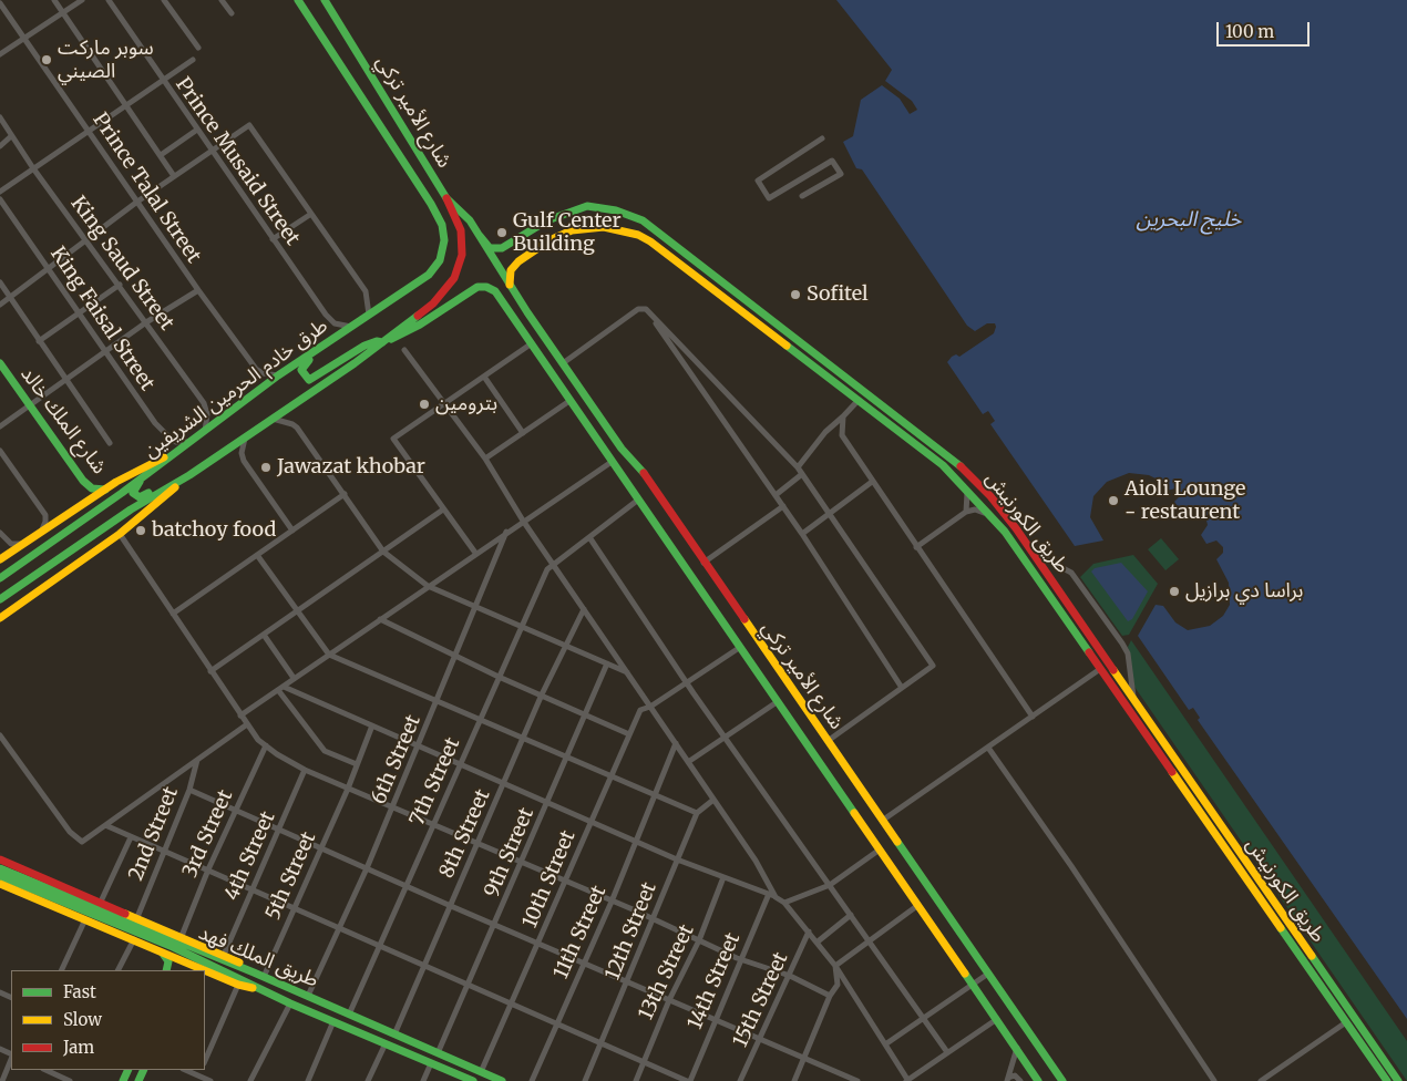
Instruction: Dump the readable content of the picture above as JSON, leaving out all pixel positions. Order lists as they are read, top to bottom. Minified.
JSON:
{"streets":{"main road":["شارع الأمير تركي","طرق خادم الحرمين الشريفين","شارع الملك خالد","طريق الكورنيش","طريق الملك فهد"],"street":["Prince Musaid Street","Prince Talal Street","King Saud Street","King Faisal Street","6th Street","7th Street","2nd Street","3rd Street","8th Street","9th Street","4th Street","5th Street","10th Street","12th Street","11th Street","13th Street","14th Street","15th Street"]},"crossings":[["شارع الأمير تركي","طرق خادم الحرمين الشريفين"],["شارع الأمير تركي","طريق الكورنيش"],["Prince Musaid Street","طرق خادم الحرمين الشريفين"],["Prince Talal Street","طرق خادم الحرمين الشريفين"],["King Saud Street","طرق خادم الحرمين الشريفين"],["King Faisal Street","طرق خادم الحرمين الشريفين"],["6th Street","طريق الملك فهد"],["7th Street","طريق الملك فهد"],["8th Street","طريق الملك فهد"],["9th Street","طريق الملك فهد"],["5th Street","طريق الملك فهد"],["10th Street","طريق الملك فهد"]],"water":["خليج البحرين"],"places":["سوبر ماركت الصيني","Gulf Center Building","Sofitel","بترومين","Jawazat khobar","Aioli Lounge - restaurent","batchoy food","براسا دي برازيل"],"legend":["Fast","Slow","Jam"],"scale_bar":"100 m"}
